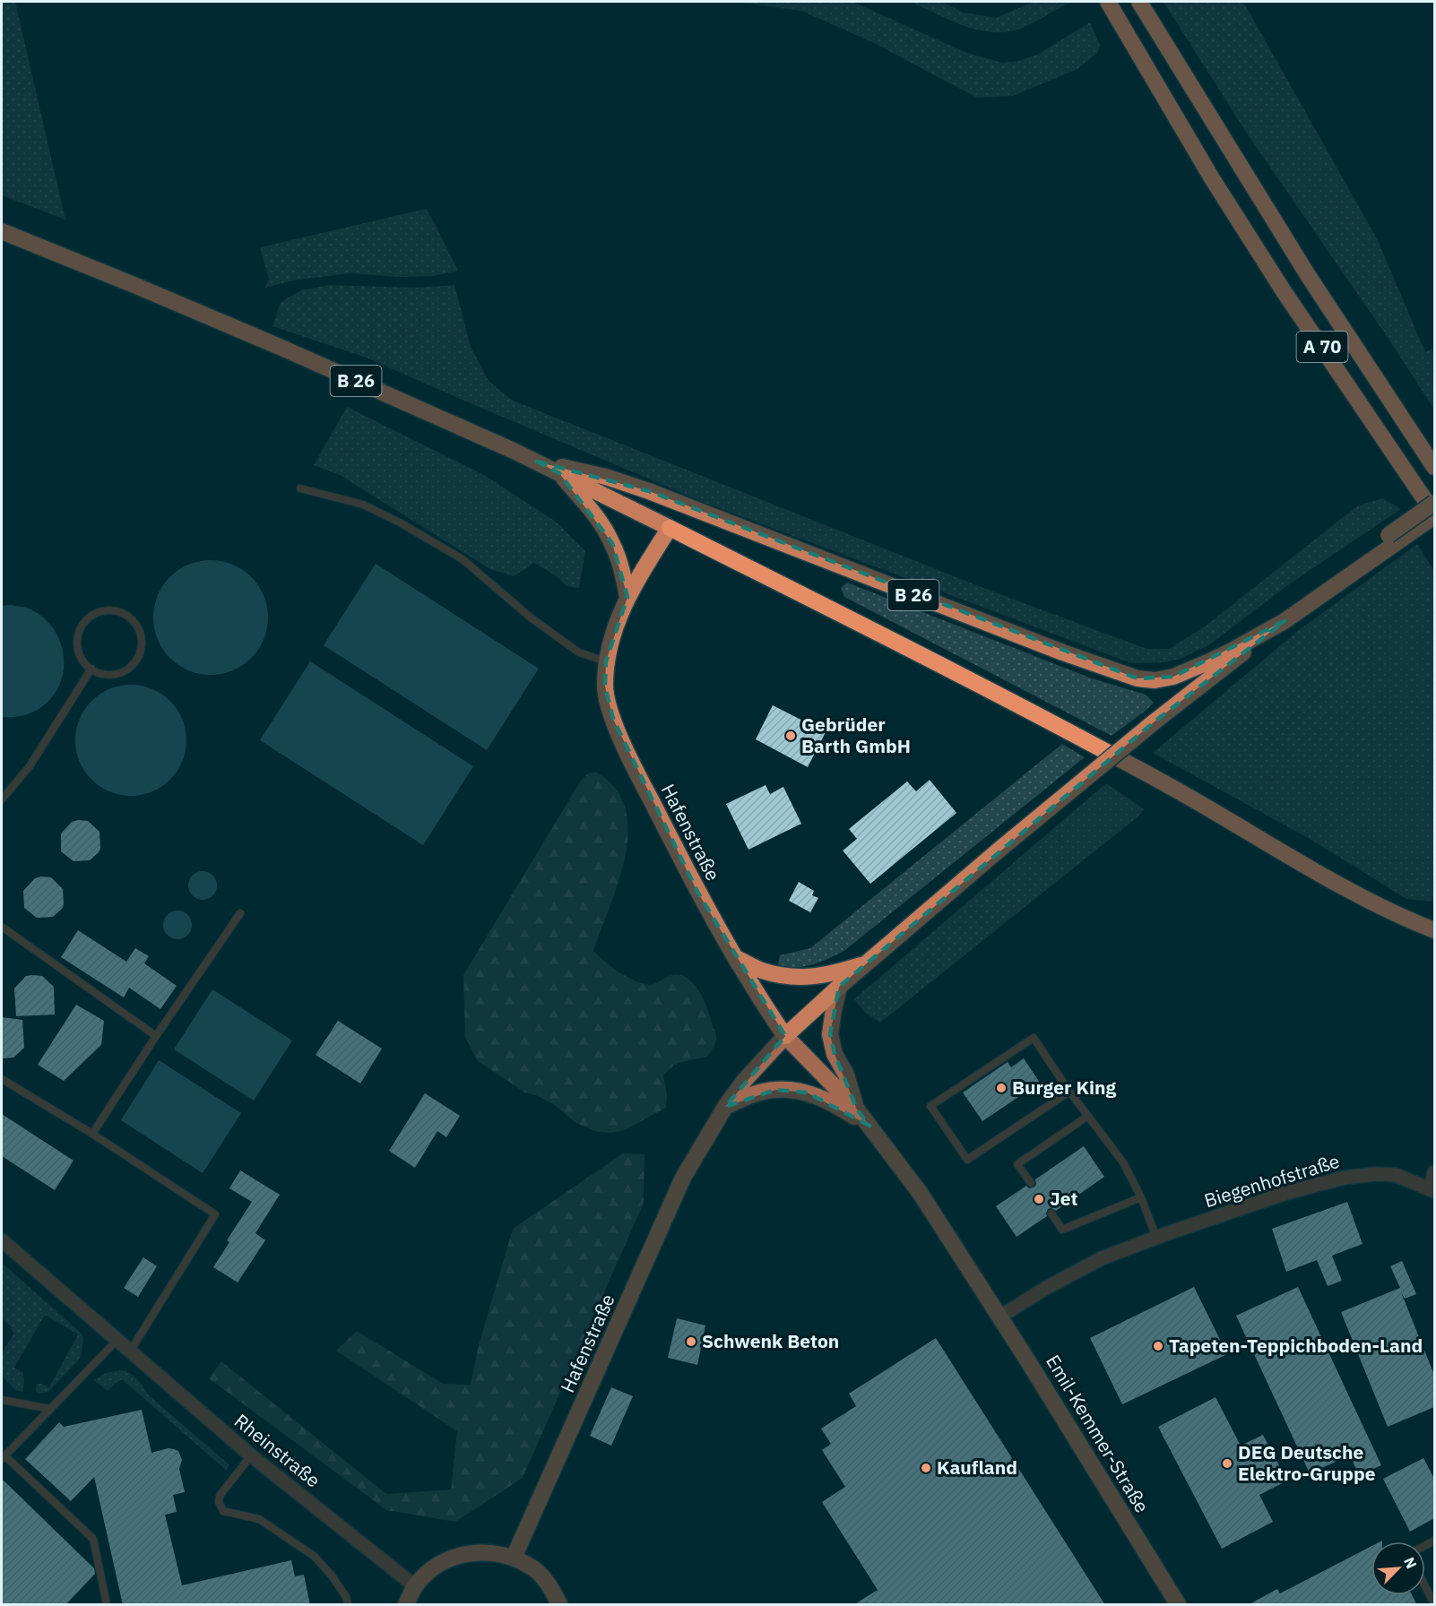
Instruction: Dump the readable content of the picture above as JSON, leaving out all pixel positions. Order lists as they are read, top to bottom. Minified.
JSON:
{"streets":{"highway":["A 70"],"main road":["B 26","Hafenstraße"],"street":["Biegenhofstraße","Emil-Kemmer-Straße","Rheinstraße"]},"crossings":[["A 70","B 26"],["B 26","Hafenstraße"],["Biegenhofstraße","Emil-Kemmer-Straße"]],"places":["Gebrüder Barth GmbH","Burger King","Jet","Schwenk Beton","Tapeten-Teppichboden-Land","DEG Deutsche Elektro-Gruppe","Kaufland"],"north":"top right"}
